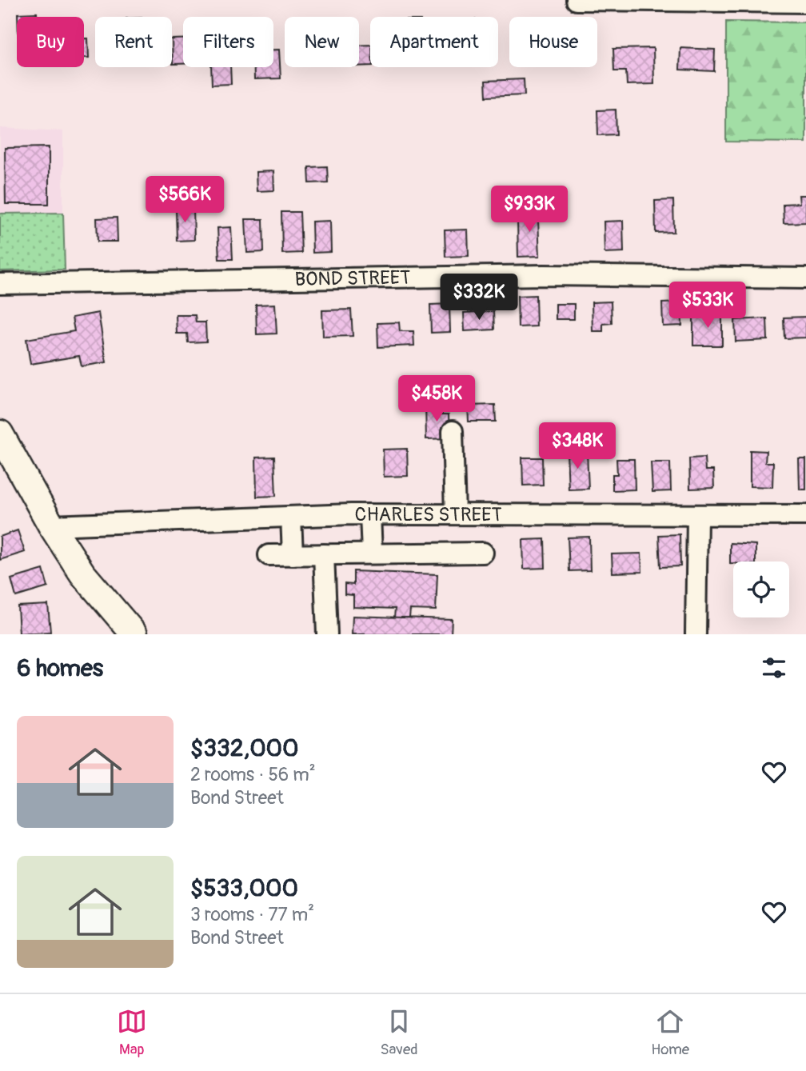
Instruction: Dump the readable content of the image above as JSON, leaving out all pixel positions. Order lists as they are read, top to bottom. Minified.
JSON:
{"streets":{"street":["BOND STREET","CHARLES STREET"]},"page":{"chip":["Buy","Rent","Filters","New","Apartment","House"],"price":["$566K","$933K","$332K","$533K","$458K","$348K"],"heading":"6 homes","list":[{"name":"$332,000","note":"2 rooms · 56 m² · Bond Street"},{"name":"$533,000","note":"3 rooms · 77 m² · Bond Street"}],"tabs":["Map","Saved","Home"]}}
